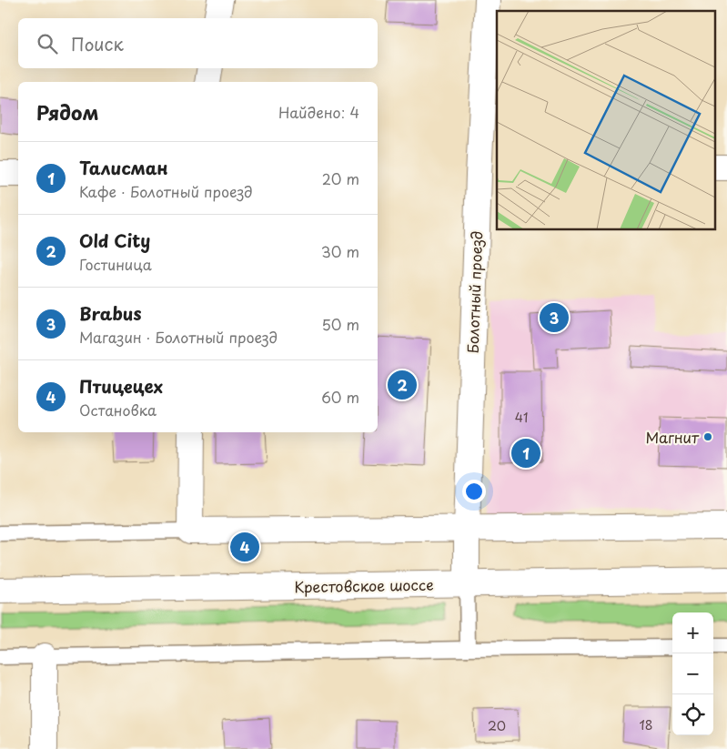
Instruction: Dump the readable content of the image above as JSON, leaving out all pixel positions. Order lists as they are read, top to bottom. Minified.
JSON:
{"streets":{"street":["Болотный проезд","Крестовское шоссе"]},"crossings":[["Болотный проезд","Крестовское шоссе"]],"places":["Магнит"],"house_numbers":["41","18","20"],"page":{"search":"Поиск","heading":["Рядом","Найдено: 4"],"list":[{"mark":"1","name":"Талисман","note":"Кафе · Болотный проезд","value":"20 m"},{"mark":"2","name":"Old City","note":"Гостиница","value":"30 m"},{"mark":"3","name":"Brabus","note":"Магазин · Болотный проезд","value":"50 m"},{"mark":"4","name":"Птицецех","note":"Остановка","value":"60 m"}],"pins":["3","2","1","4"],"map_buttons":["+","−"]}}
